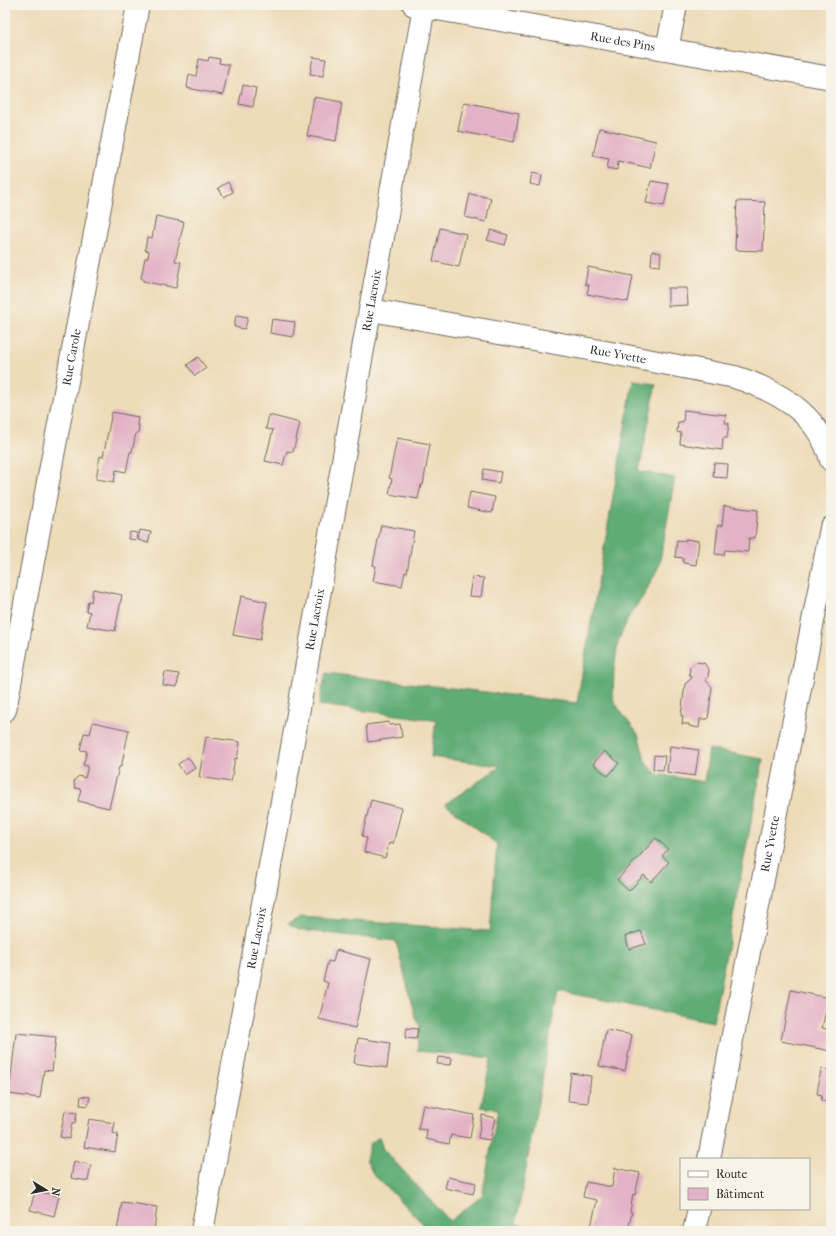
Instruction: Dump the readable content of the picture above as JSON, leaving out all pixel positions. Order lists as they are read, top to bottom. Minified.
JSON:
{"streets":{"street":["Rue des Pins","Rue Lacroix","Rue Yvette","Rue Carole"]},"crossings":[["Rue des Pins","Rue Lacroix"],["Rue Lacroix","Rue Yvette"]],"legend":["Route","Bâtiment"],"north":"right"}
